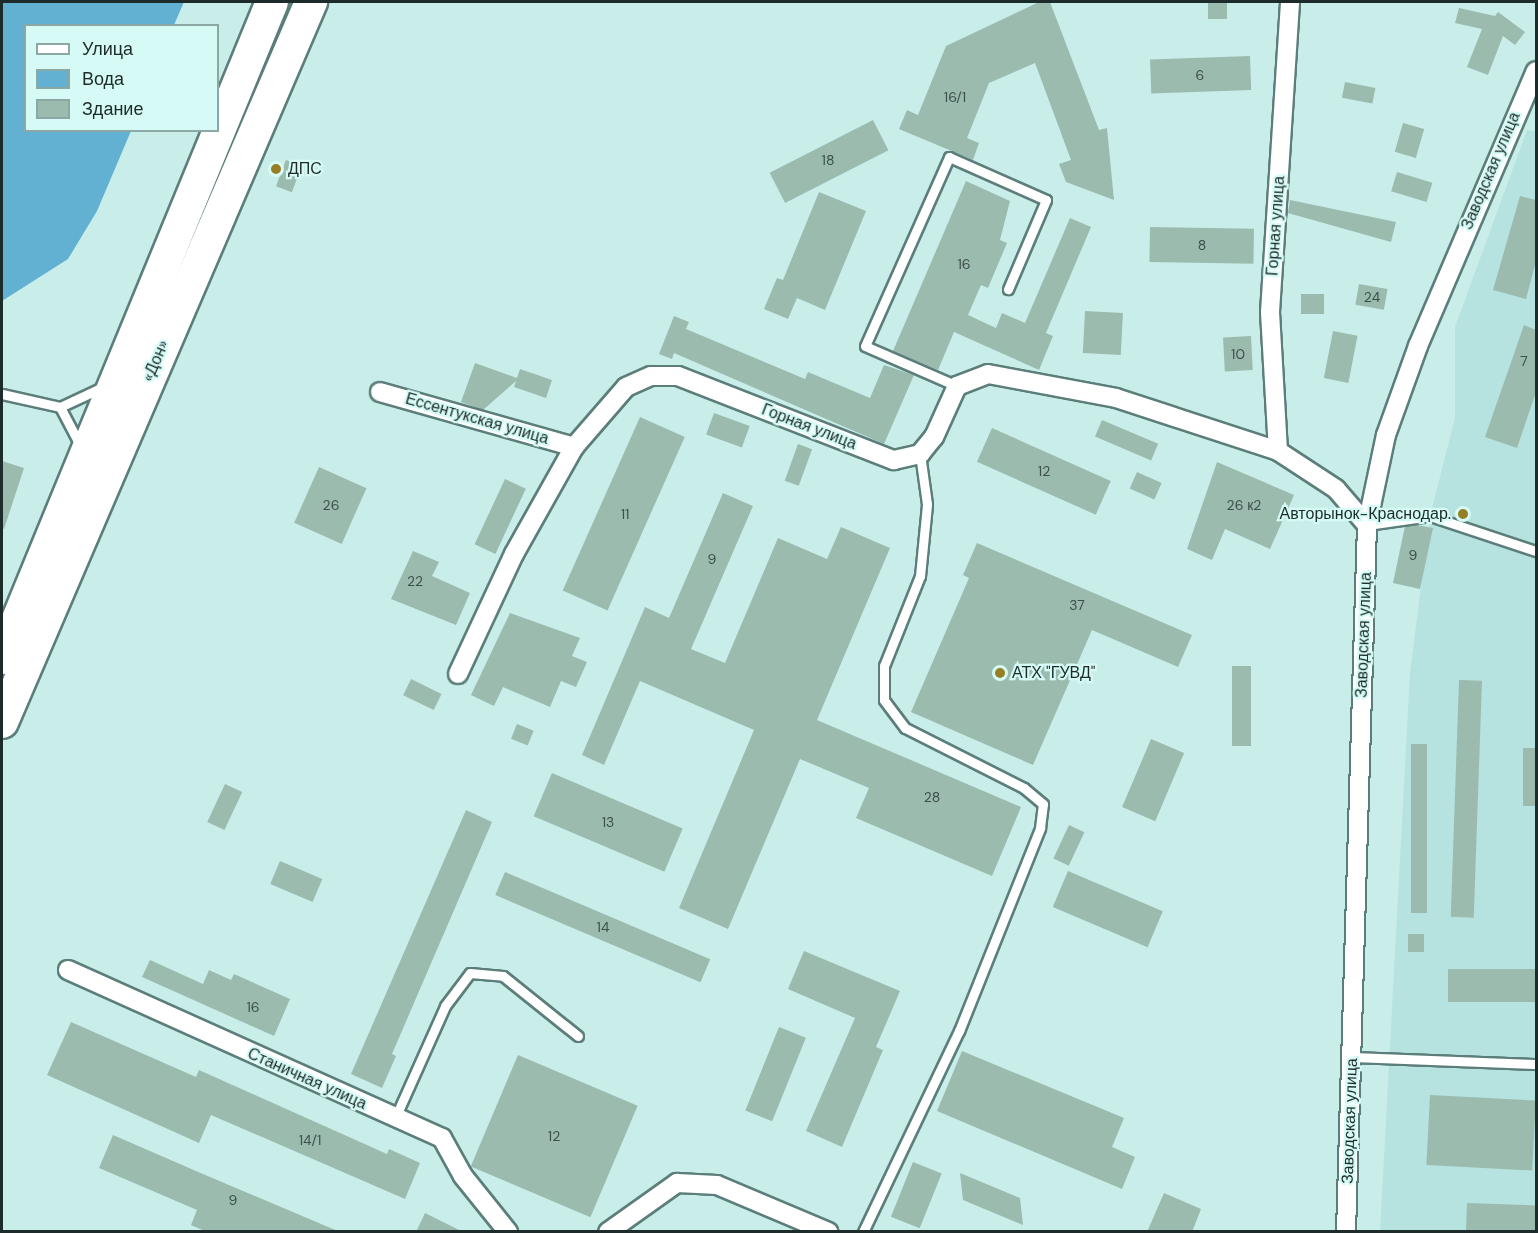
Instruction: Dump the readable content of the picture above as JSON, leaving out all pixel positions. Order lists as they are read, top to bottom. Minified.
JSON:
{"streets":{"highway":["«Дон»"],"street":["Заводская улица","Горная улица","Ессентукская улица","Станичная улица"]},"crossings":[["Горная улица","Ессентукская улица"]],"places":["ДПС","Авторынок-Краснодар.","АТХ \"ГУВД\""],"house_numbers":["6","16/1","18","8","16","24","10","7","12","26","26 к2","11","9","9","22","37","28","13","14","16","12","14/1","9"],"legend":["Улица","Вода","Здание"]}
